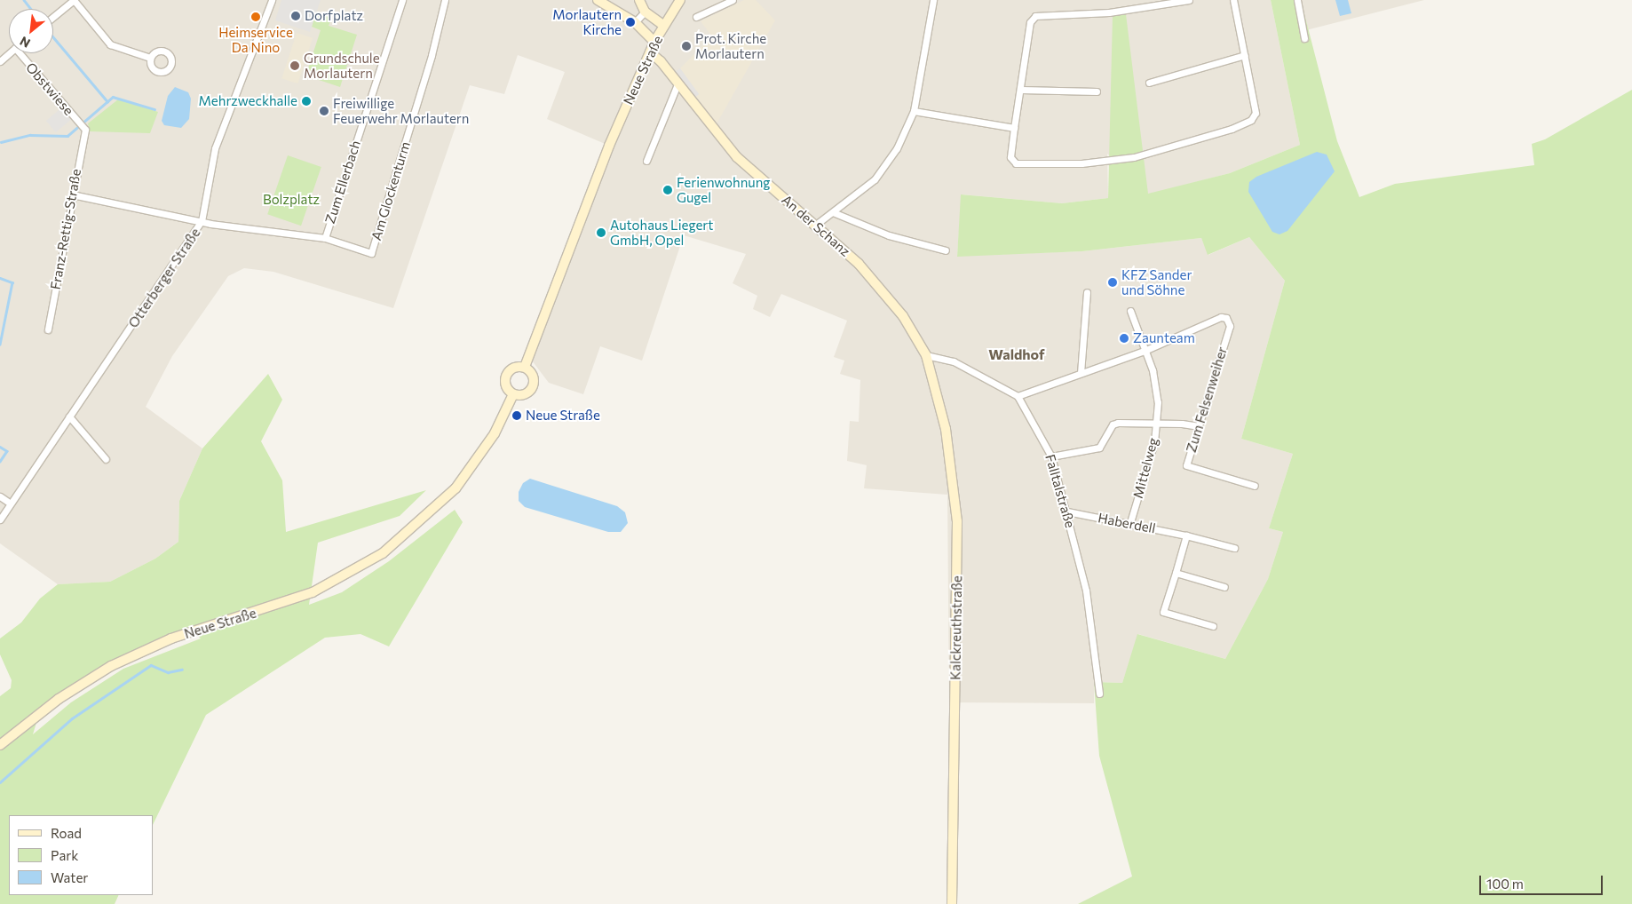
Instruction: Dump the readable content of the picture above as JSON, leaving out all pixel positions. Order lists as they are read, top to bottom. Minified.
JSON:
{"streets":{"main road":["Neue Straße","An der Schanz","Kalckreuthstraße"],"street":["Obstwiese","Zum Ellerbach","Am Glockenturm","Franz-Rettig-Straße","Otterberger Straße","Zum Felsenweiher","Mittelweg","Falltalstraße","Haberdell"]},"crossings":[["Neue Straße","An der Schanz"],["Obstwiese","Franz-Rettig-Straße"],["Zum Ellerbach","Am Glockenturm"],["An der Schanz","Kalckreuthstraße"],["Zum Felsenweiher","Mittelweg"],["Mittelweg","Haberdell"],["Falltalstraße","Haberdell"]],"districts":["Waldhof"],"parks":["Bolzplatz"],"places":["Dorfplatz","Heimservice Da Nino","Morlautern Kirche","Prot. Kirche Morlautern","Grundschule Morlautern","Mehrzweckhalle","Freiwillige Feuerwehr Morlautern","Ferienwohnung Gugel","Autohaus Liegert GmbH, Opel","KFZ Sander und Söhne","Zaunteam","Neue Straße"],"legend":["Road","Park","Water"],"scale_bar":"100 m","north":"bottom left"}
